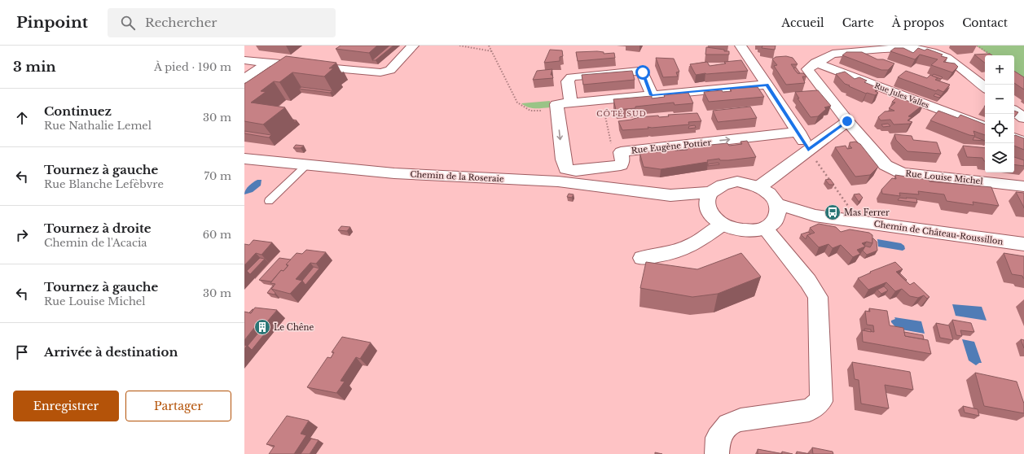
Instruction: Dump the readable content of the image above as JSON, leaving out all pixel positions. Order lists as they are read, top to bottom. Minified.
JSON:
{"streets":{"street":["Rue Jules Valles","Rue Eugène Pottier","Chemin de la Roseraie","Rue Louise Michel","Chemin de Château-Roussillon"]},"crossings":[["Rue Jules Valles","Rue Louise Michel"],["Chemin de la Roseraie","Chemin de Château-Roussillon"]],"districts":["CÔTÉ SUD"],"places":{"bus stop":["Mas Ferrer"],"building":["Le Chêne"]},"page":{"header":"Pinpoint","search":"Rechercher","nav":["Accueil","Carte","À propos","Contact"],"heading":["3 min","À pied · 190 m"],"map_buttons":["+","−"],"list":[["Continuez","Rue Nathalie Lemel","30 m"],["Tournez à gauche","Rue Blanche Lefèbvre","70 m"],["Tournez à droite","Chemin de l'Acacia","60 m"],["Tournez à gauche","Rue Louise Michel","30 m"],"Arrivée à destination"],"buttons":["Enregistrer","Partager"]}}
